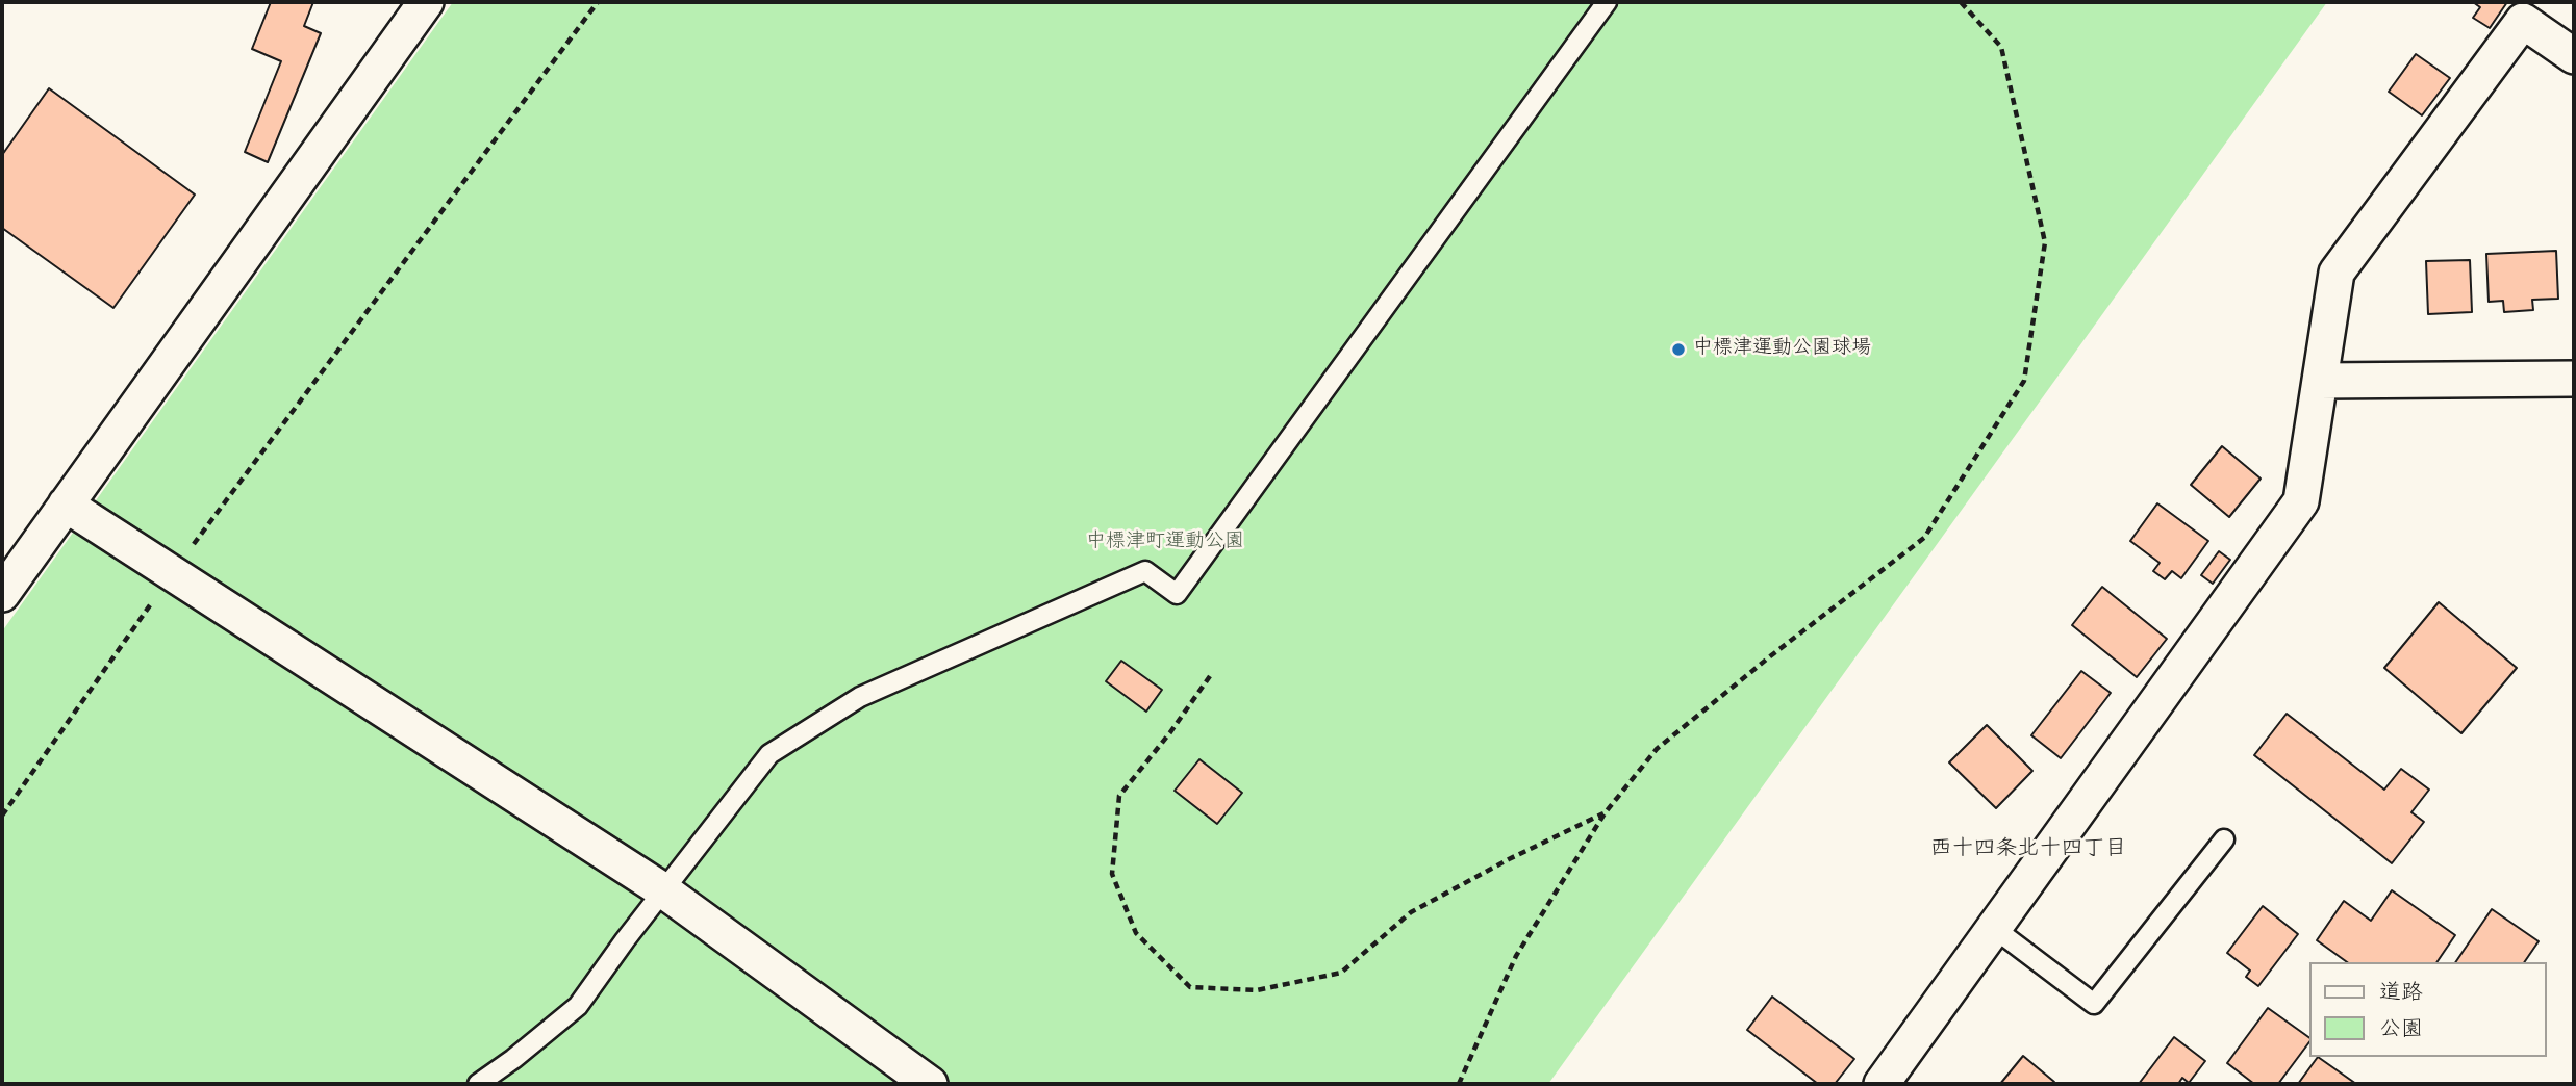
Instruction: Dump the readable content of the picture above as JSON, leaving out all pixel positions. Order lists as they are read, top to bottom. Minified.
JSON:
{"districts":["西十四条北十四丁目"],"parks":["中標津町運動公園"],"places":["中標津運動公園球場"],"legend":["道路","公園"]}
